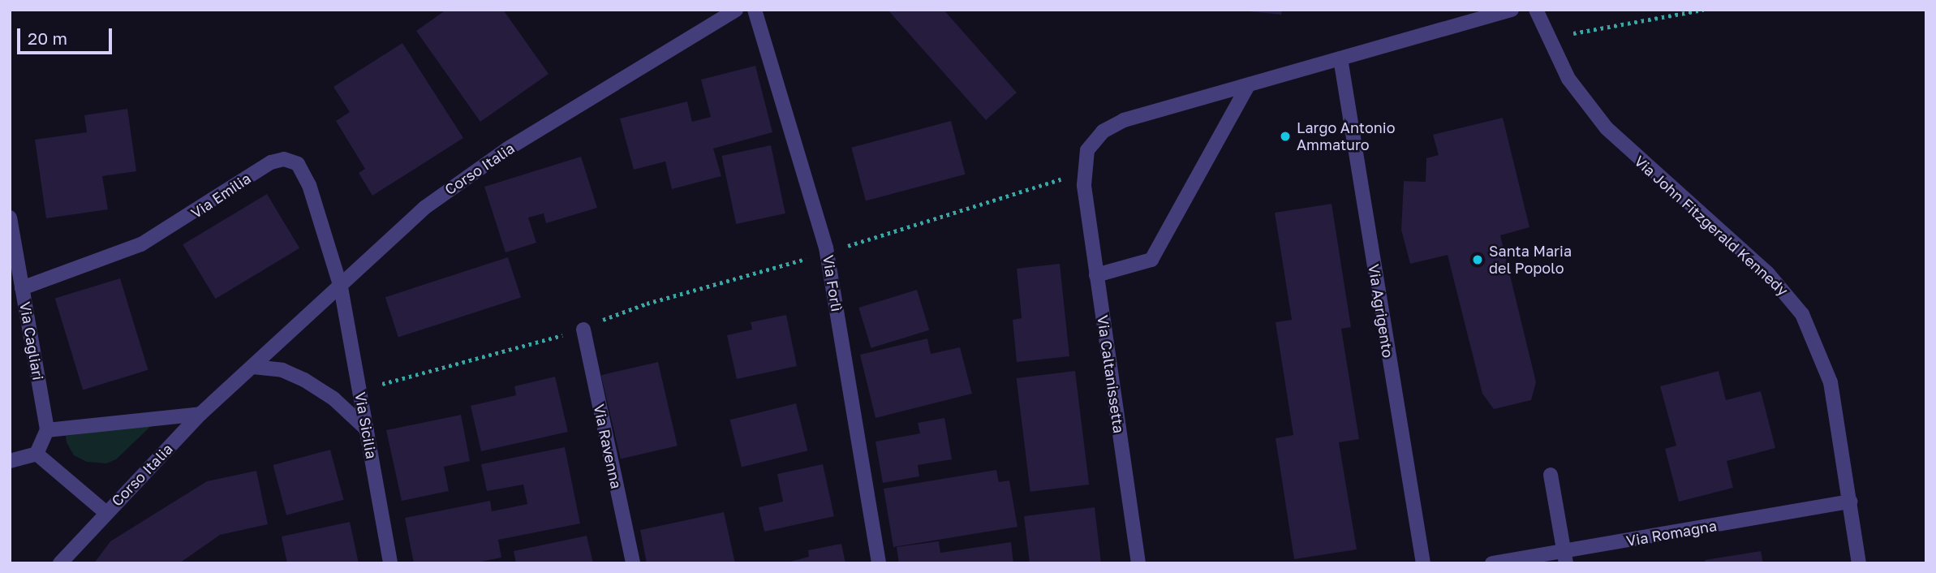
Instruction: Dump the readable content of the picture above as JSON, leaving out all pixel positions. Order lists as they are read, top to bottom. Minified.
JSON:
{"streets":{"street":["Corso Italia","Via Emilia","Via John Fitzgerald Kennedy","Via Forlì","Via Agrigento","Via Cagliari","Via Caltanissetta","Via Sicilia","Via Ravenna","Via Romagna"]},"crossings":[["Corso Italia","Via Emilia"],["Corso Italia","Via Sicilia"],["Via Emilia","Via Cagliari"],["Via Emilia","Via Sicilia"],["Via John Fitzgerald Kennedy","Via Romagna"]],"places":["Largo Antonio Ammaturo","Santa Maria del Popolo"],"scale_bar":"20 m"}
